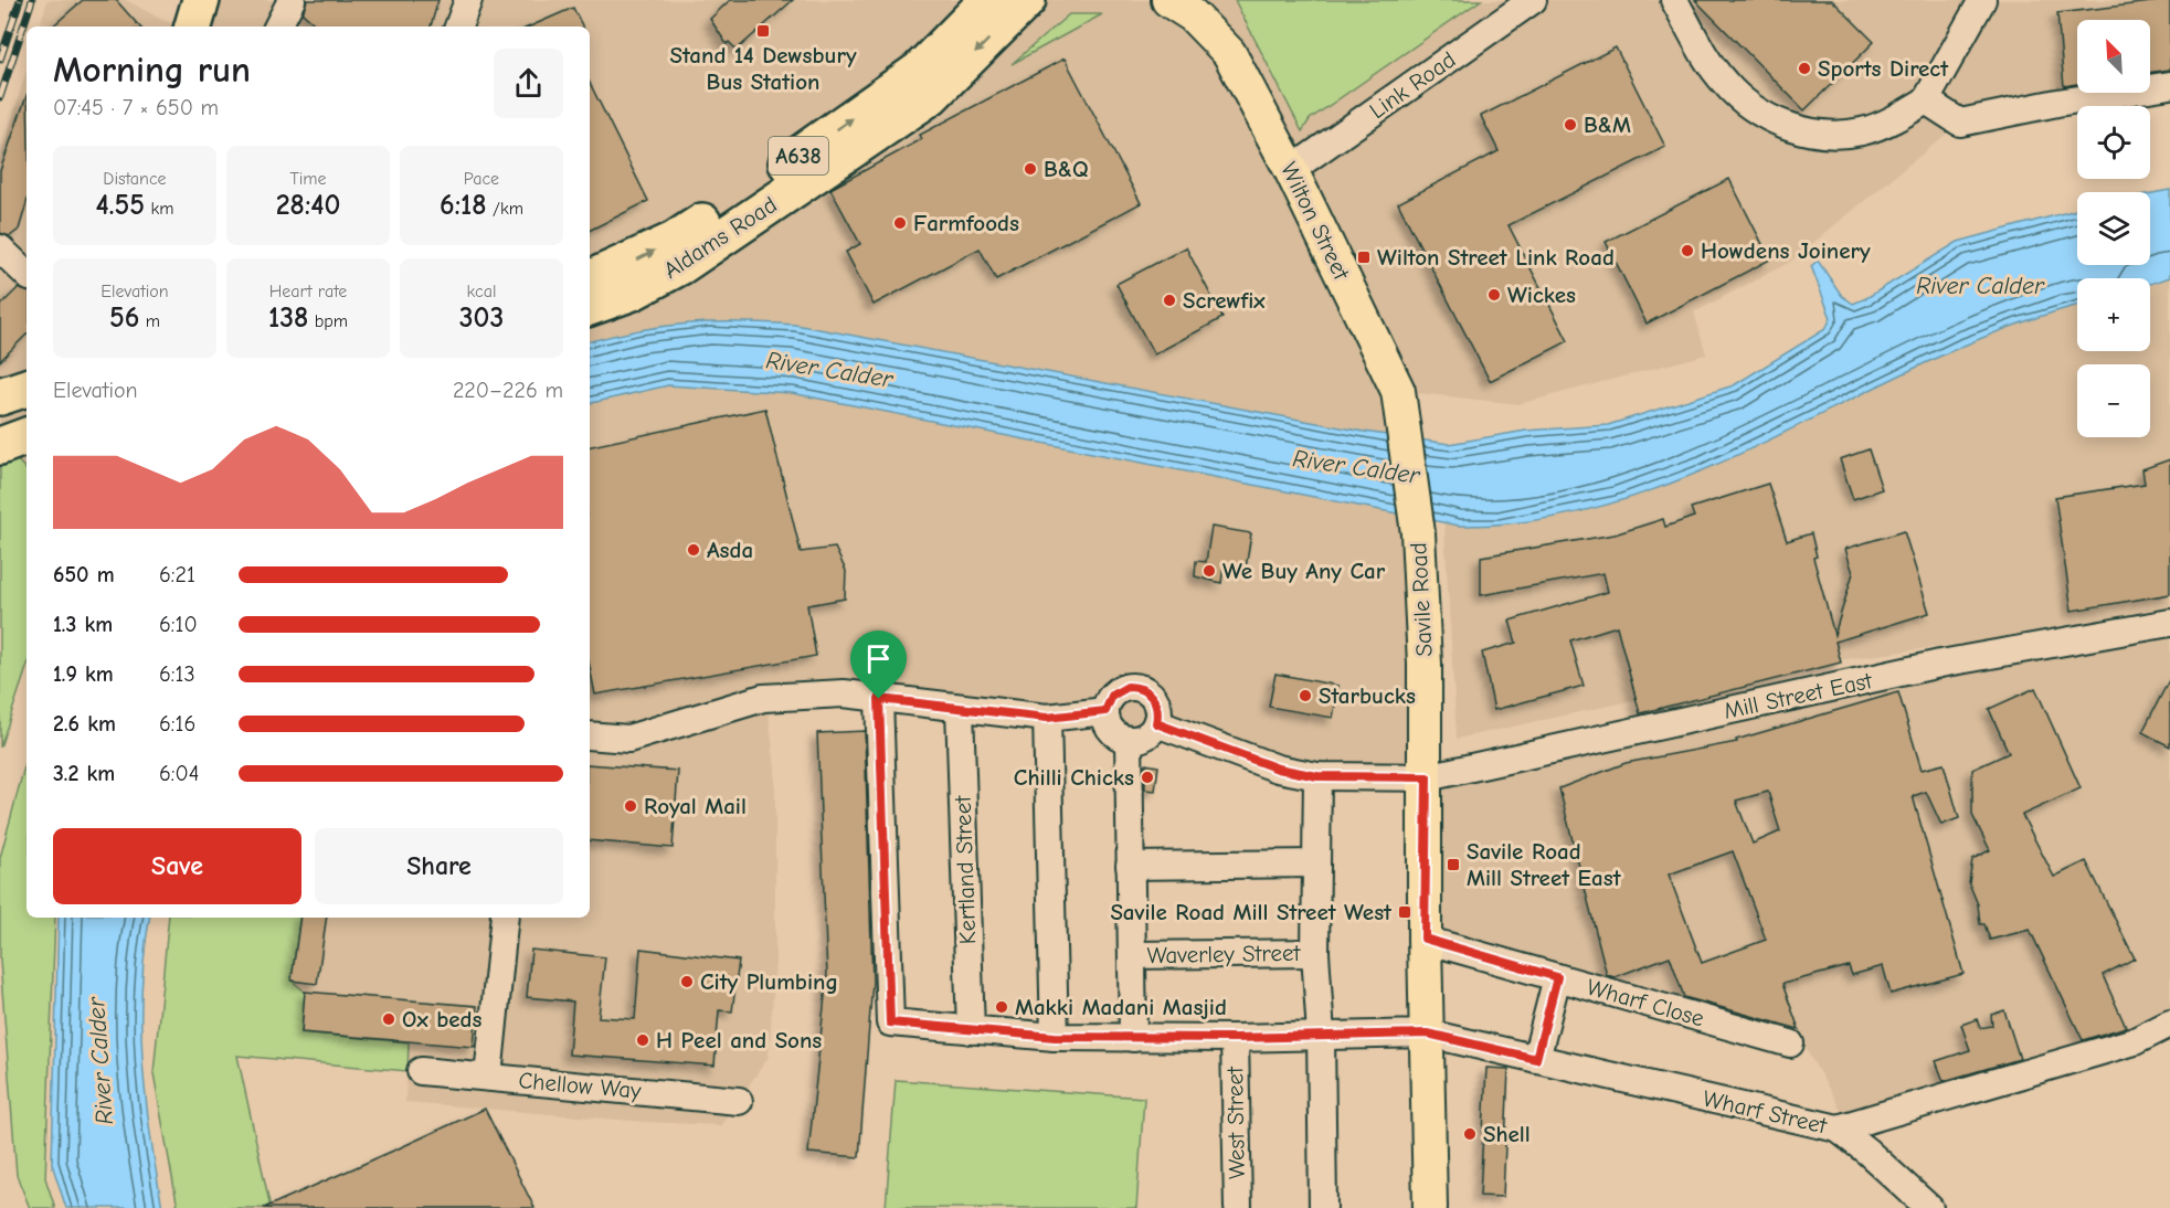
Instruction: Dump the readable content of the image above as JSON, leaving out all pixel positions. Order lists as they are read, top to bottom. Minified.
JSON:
{"streets":{"highway":["A638","Aldams Road"],"main road":["Wilton Street","Savile Road"],"street":["Link Road","Mill Street East","Kertland Street","Waverley Street","Wharf Close","Chellow Way","Wharf Street","West Street"]},"crossings":[["Link Road","Wilton Street"],["Wilton Street","Savile Road"],["Savile Road","Mill Street East"],["Savile Road","Wharf Close"],["Savile Road","Wharf Street"],["Kertland Street","Wharf Street"],["Wharf Street","West Street"]],"water":["River Calder"],"places":{"transit":["Stand 14 Dewsbury Bus Station","Wilton Street Link Road","Savile Road Mill Street East","Savile Road Mill Street West"],"other":["Sports Direct","B&M","B&Q","Farmfoods","Howdens Joinery","Wickes","Screwfix","Asda","We Buy Any Car","Starbucks","Chilli Chicks","Royal Mail","City Plumbing","Makki Madani Masjid","Ox beds","H Peel and Sons","Shell"]},"north":"top left","page":{"map_buttons":["+","−"],"heading":["Morning run","07:45 · 7 × 650 m"],"stats":[["Distance","4.55 km"],["Time","28:40"],["Pace","6:18 /km"],["Elevation","56 m"],["Heart rate","138 bpm"],["kcal","303"]],"chart":["Elevation","220–226 m"],"list":[{"name":"650 m","note":"6:21"},{"name":"1.3 km","note":"6:10"},{"name":"1.9 km","note":"6:13"},{"name":"2.6 km","note":"6:16"},{"name":"3.2 km","note":"6:04"}],"buttons":["Save","Share"]}}
